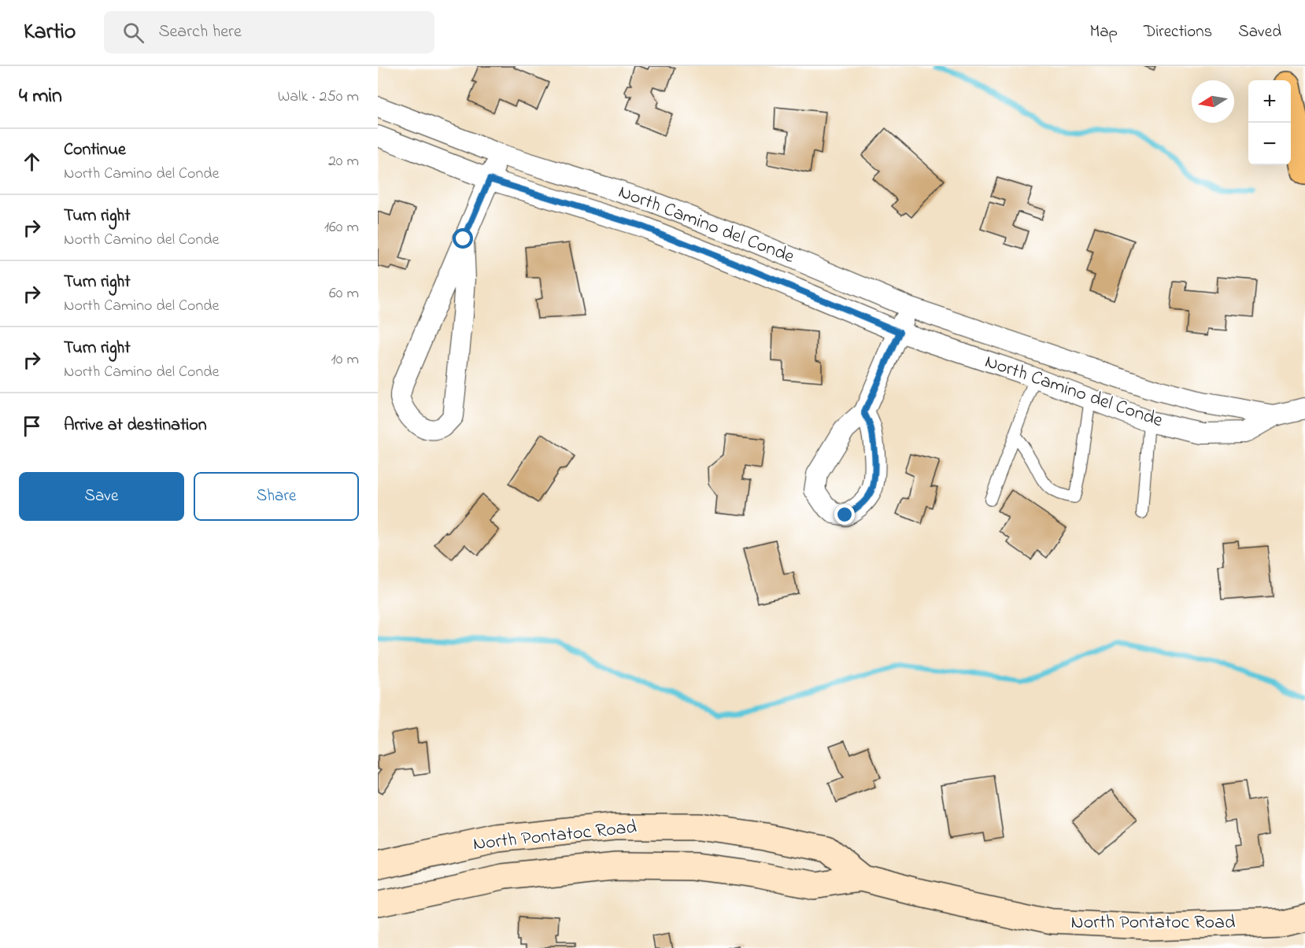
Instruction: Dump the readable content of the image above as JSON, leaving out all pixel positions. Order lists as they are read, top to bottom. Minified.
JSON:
{"streets":{"street":["North Camino del Conde","North Pontatoc Road"]},"north":"left","page":{"header":"Kartio","search":"Search here","nav":["Map","Directions","Saved"],"heading":["4 min","Walk · 250 m"],"map_buttons":["+","−"],"list":[["Continue","North Camino del Conde","20 m"],["Turn right","North Camino del Conde","160 m"],["Turn right","North Camino del Conde","60 m"],["Turn right","North Camino del Conde","10 m"],"Arrive at destination"],"buttons":["Save","Share"]}}
